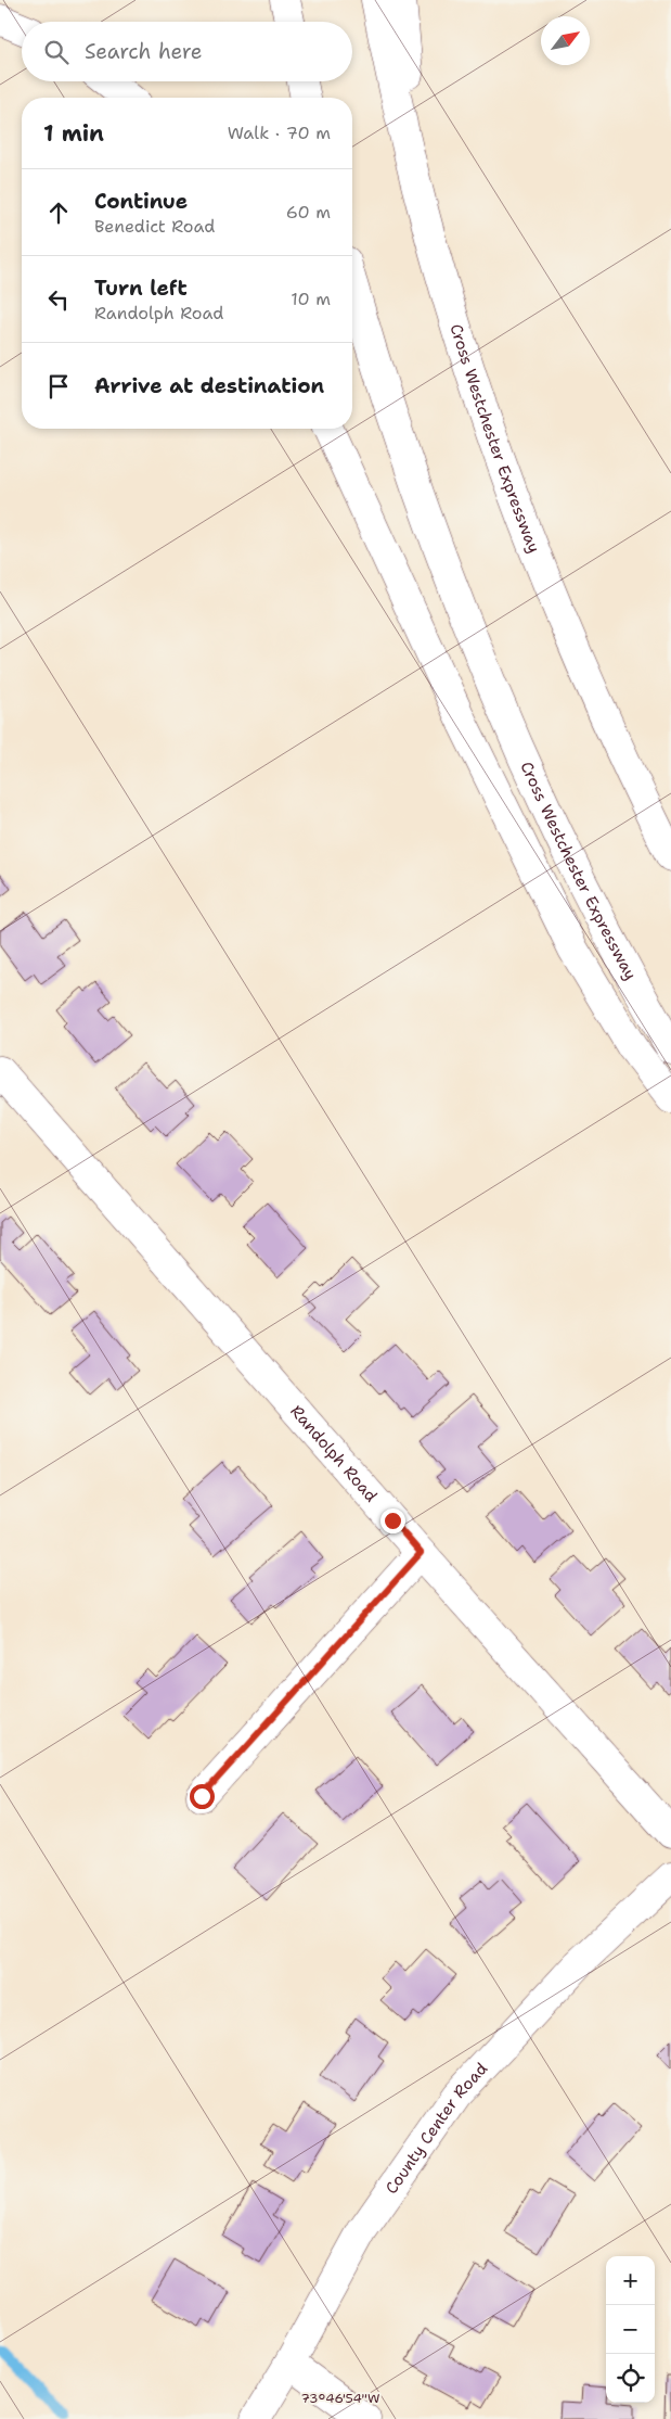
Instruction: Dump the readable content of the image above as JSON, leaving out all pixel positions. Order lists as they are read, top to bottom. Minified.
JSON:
{"streets":{"main road":["Cross Westchester Expressway","Randolph Road","County Center Road"]},"north":"top right","page":{"search":"Search here","heading":["1 min","Walk · 70 m"],"list":[["Continue","Benedict Road","60 m"],["Turn left","Randolph Road","10 m"],"Arrive at destination"],"map_buttons":["+","−"]},"coordinates":["73°46'54\"W"]}
